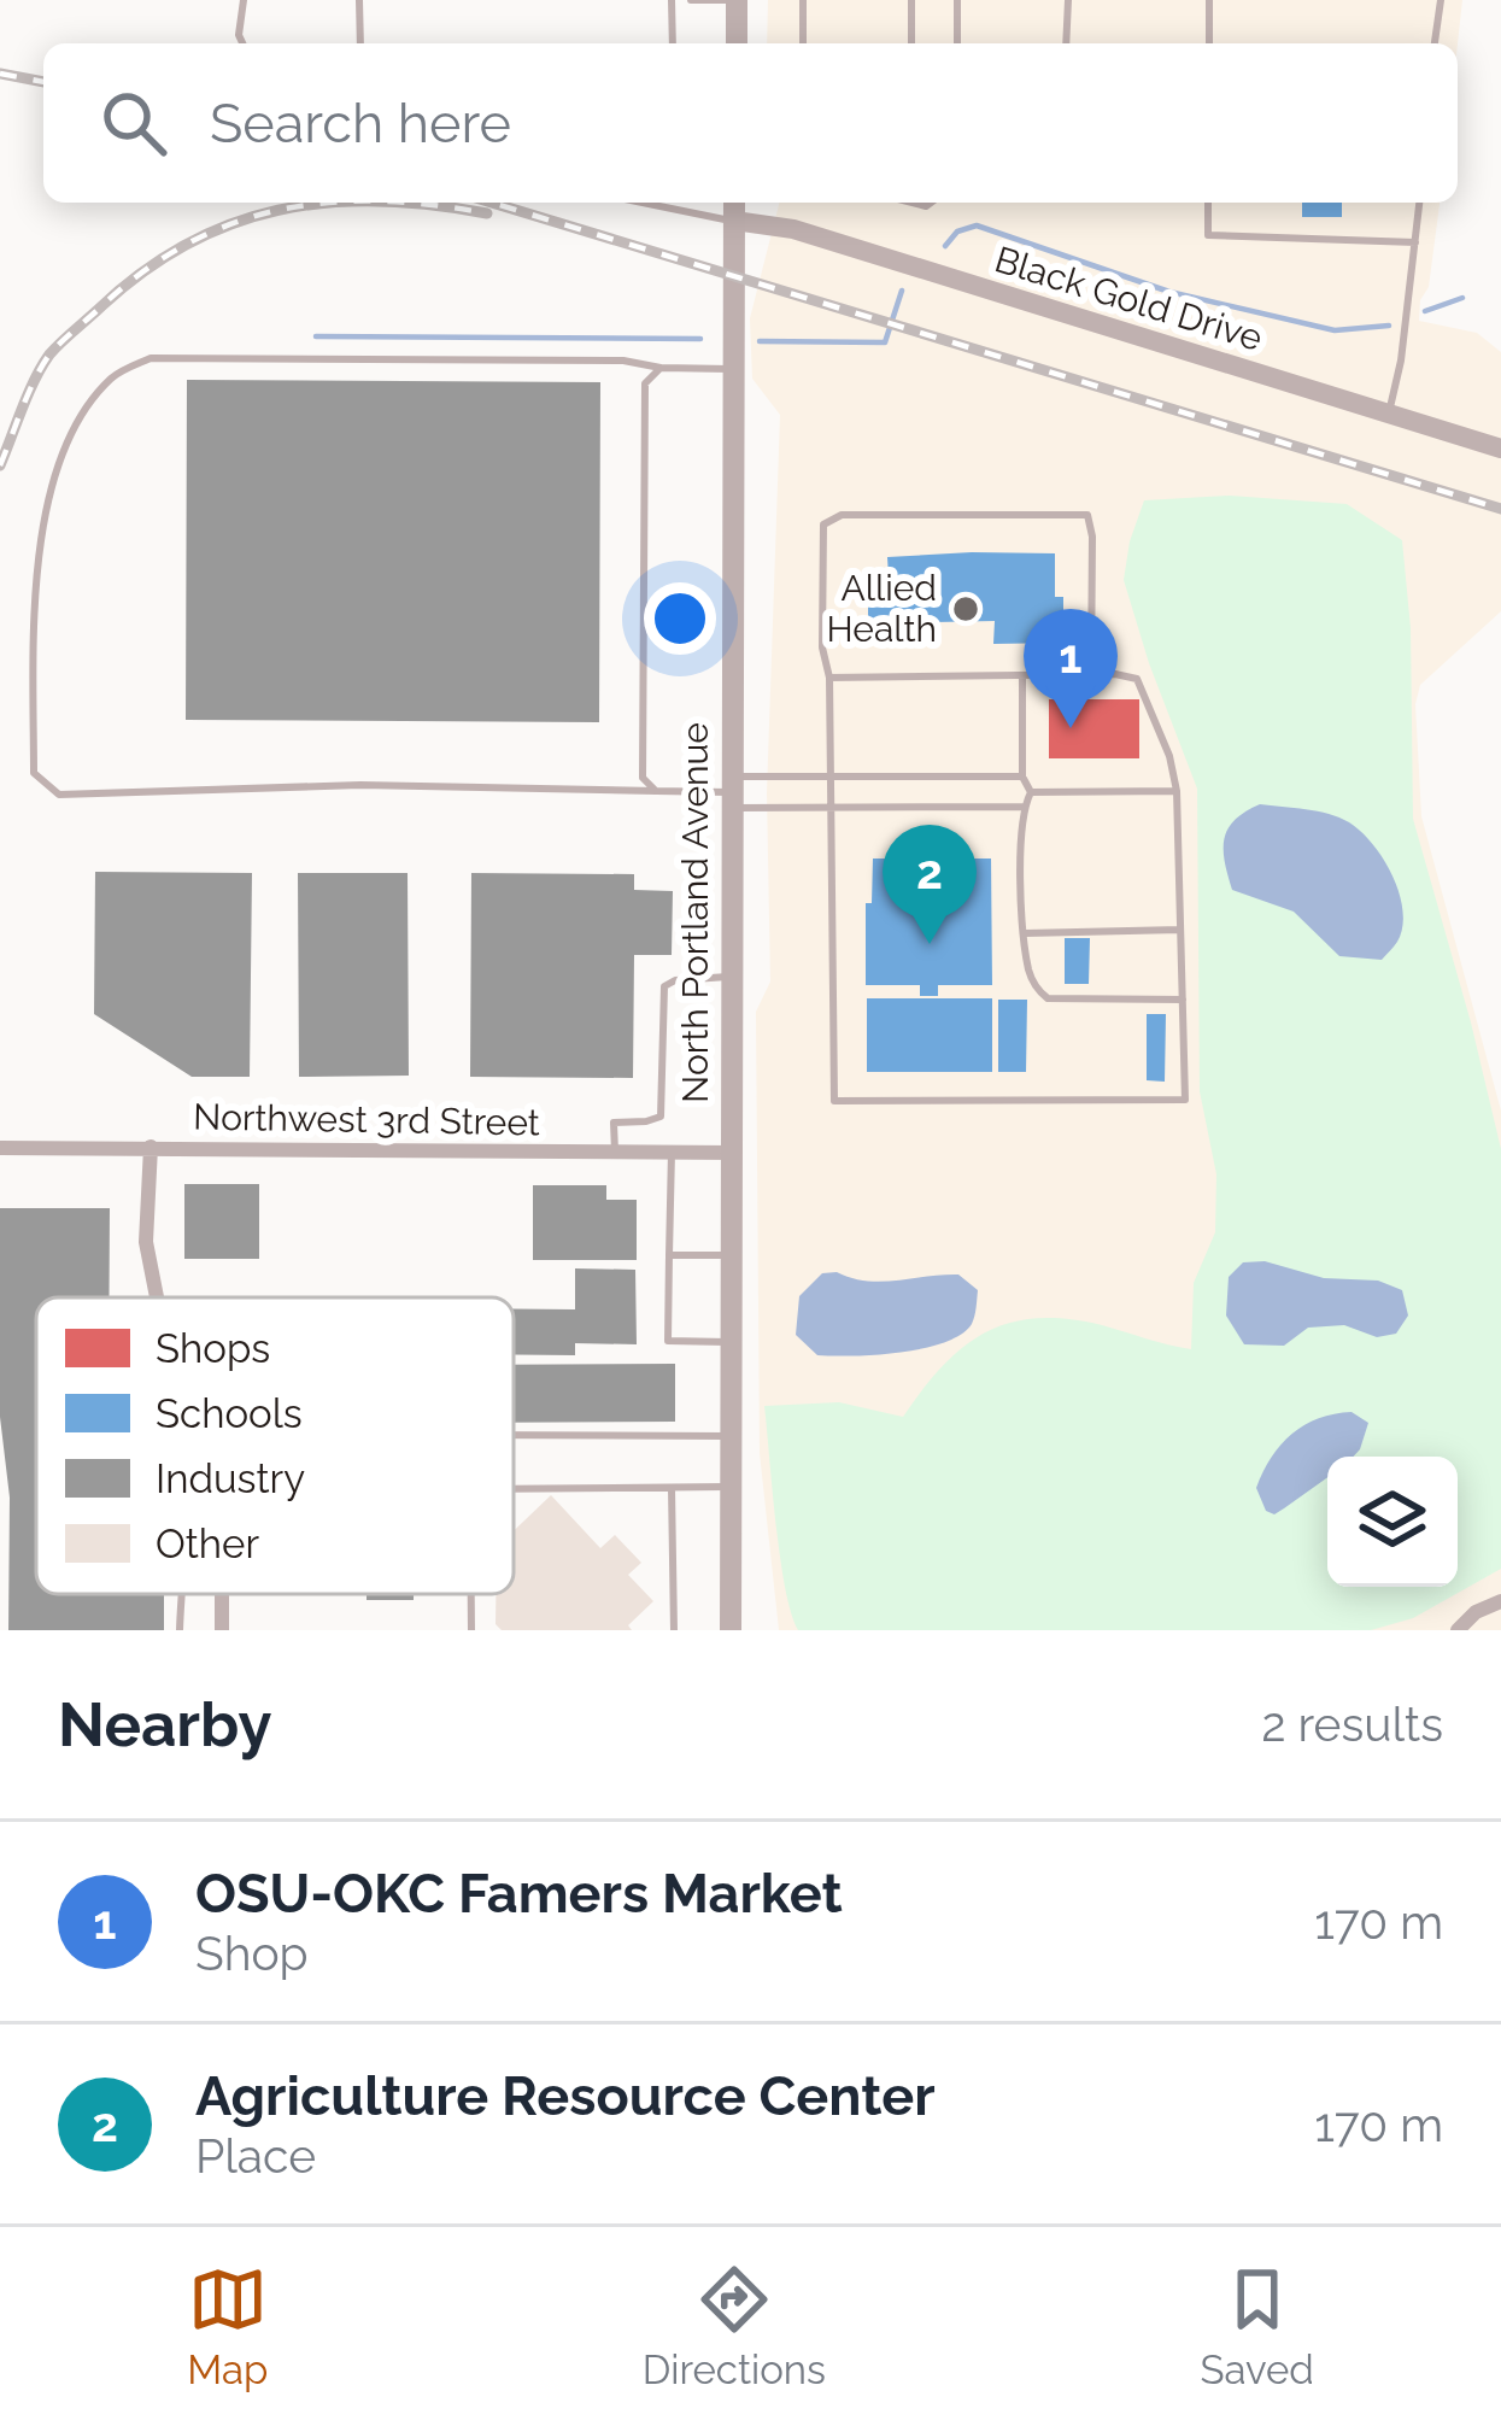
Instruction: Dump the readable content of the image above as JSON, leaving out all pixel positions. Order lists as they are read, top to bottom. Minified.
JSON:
{"streets":{"main road":["North Portland Avenue"],"street":["Black Gold Drive","Northwest 3rd Street"]},"crossings":[["Black Gold Drive","North Portland Avenue"],["North Portland Avenue","Northwest 3rd Street"]],"places":["Allied Health"],"legend":["Shops","Schools","Industry","Other"],"page":{"search":"Search here","pins":["1","2"],"heading":["Nearby","2 results"],"list":[{"mark":"1","name":"OSU-OKC Famers Market","note":"Shop","value":"170 m"},{"mark":"2","name":"Agriculture Resource Center","note":"Place","value":"170 m"}],"nav":["Map","Directions","Saved"]}}
